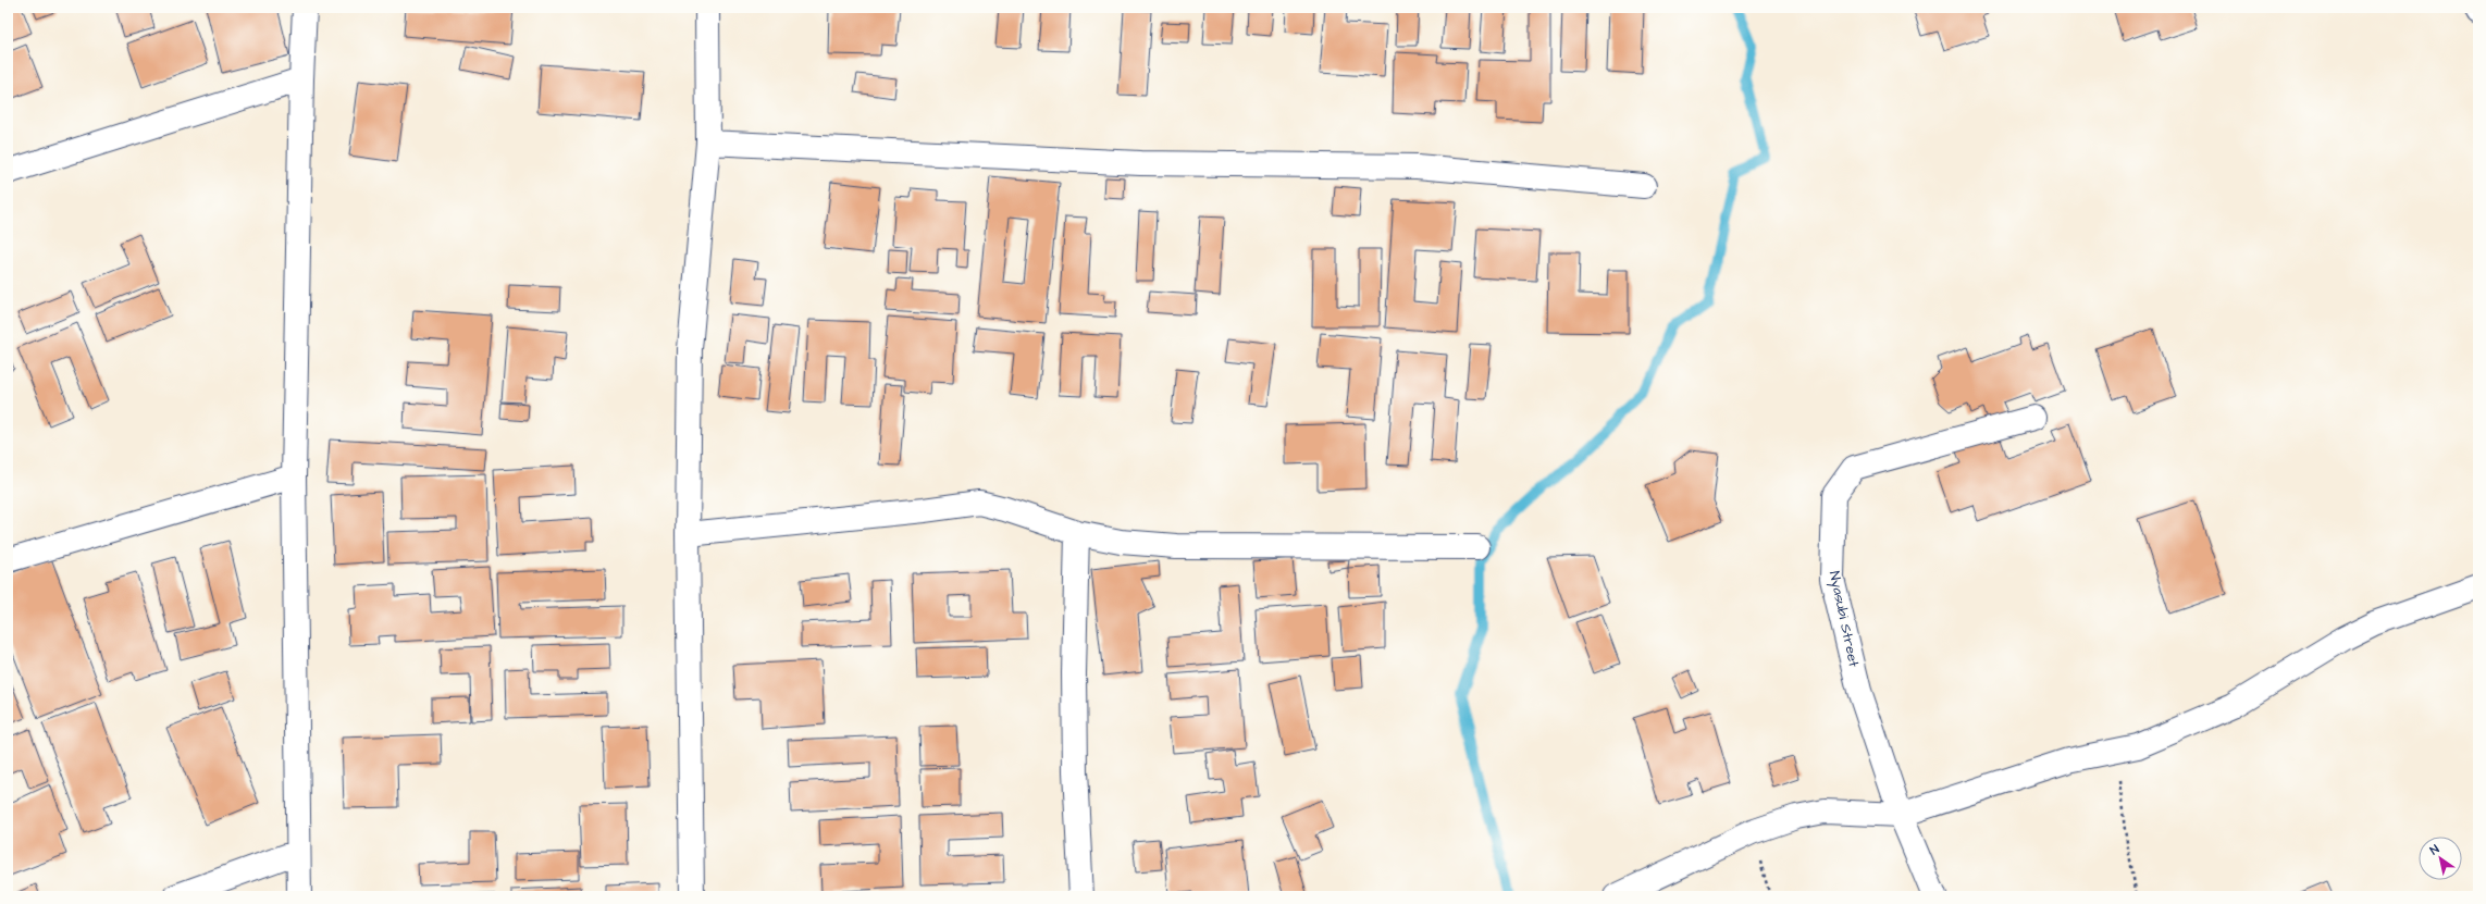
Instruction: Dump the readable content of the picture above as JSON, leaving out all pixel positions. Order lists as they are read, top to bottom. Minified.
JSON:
{"streets":{"street":["Nyasubi Street"]},"north":"top left"}
